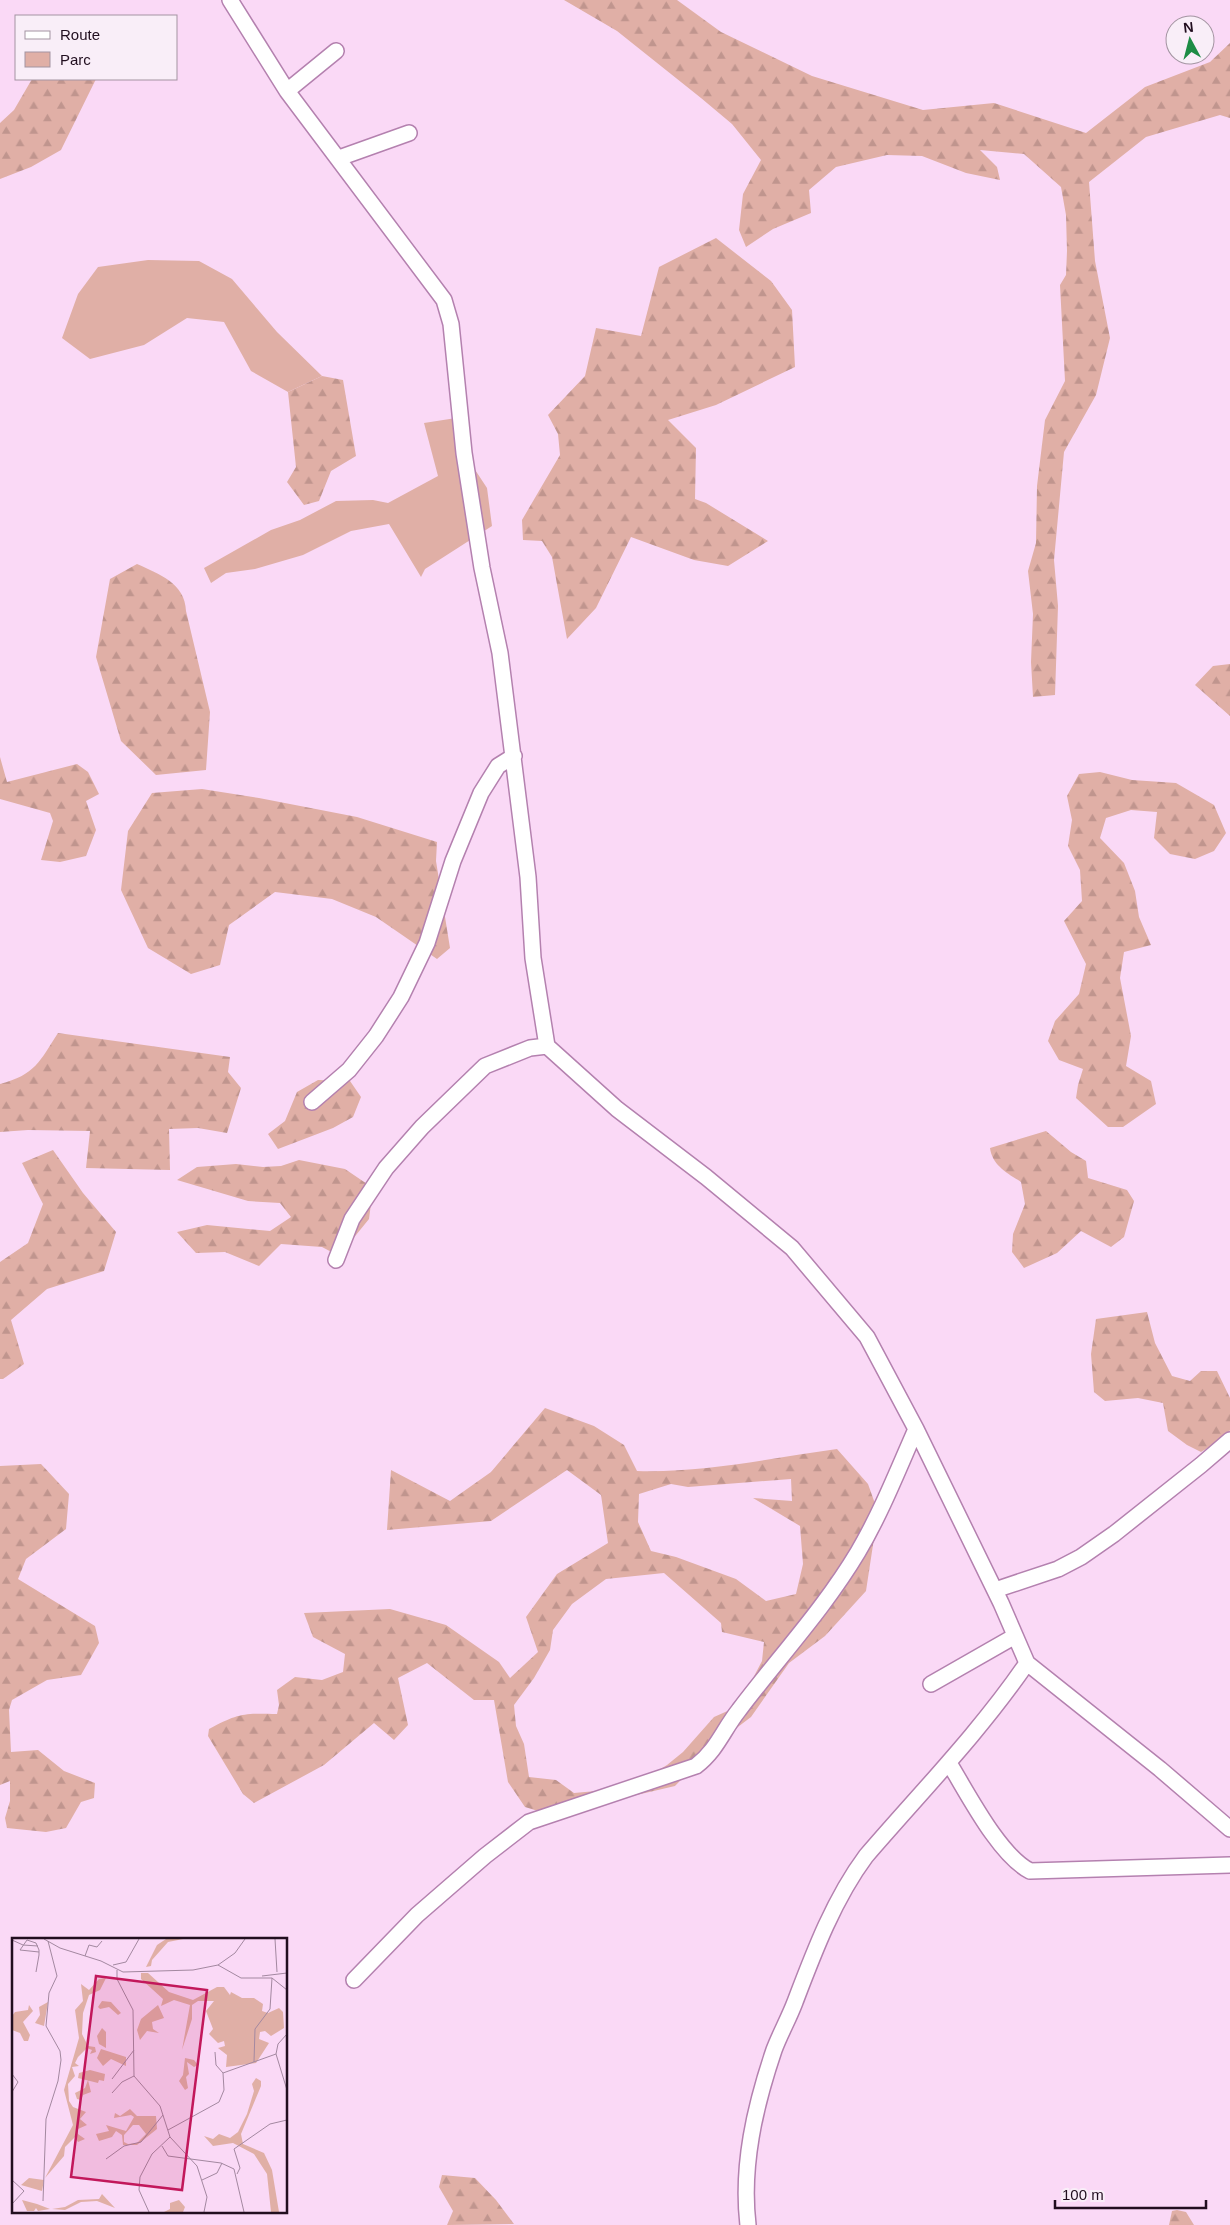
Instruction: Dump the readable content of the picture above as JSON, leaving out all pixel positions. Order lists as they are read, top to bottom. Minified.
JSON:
{"legend":["Route","Parc"],"scale_bar":"100 m","north":"top"}
